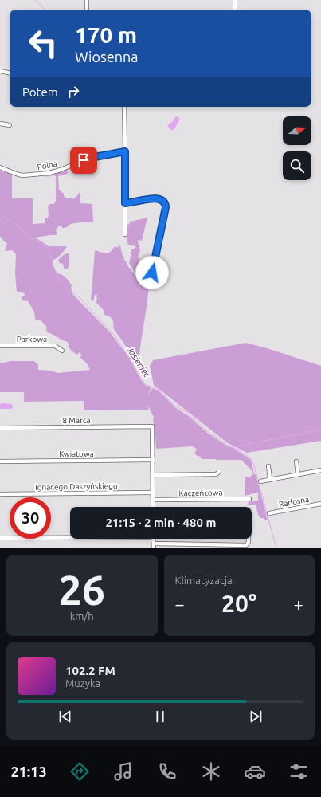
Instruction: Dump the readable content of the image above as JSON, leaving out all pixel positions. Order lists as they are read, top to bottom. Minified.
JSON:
{"streets":{"street":["Polna","Parkowa","8 Marca","Kwiatowa","Ignacego Daszyńskiego","Kaczeńcowa","Radosna"]},"crossings":[["8 Marca","Kwiatowa"]],"water":["Jasieniec"],"north":"right","page":{"turn":["170 m","Wiosenna"],"then":"Potem","limit":"30","trip":"21:15 · 2 min · 480 m","tile":[["26","km/h"],"Klimatyzacja"],"heat":["−","20°","+"],"song":["102.2 FM","Muzyka"],"tabs":"21:13"}}
